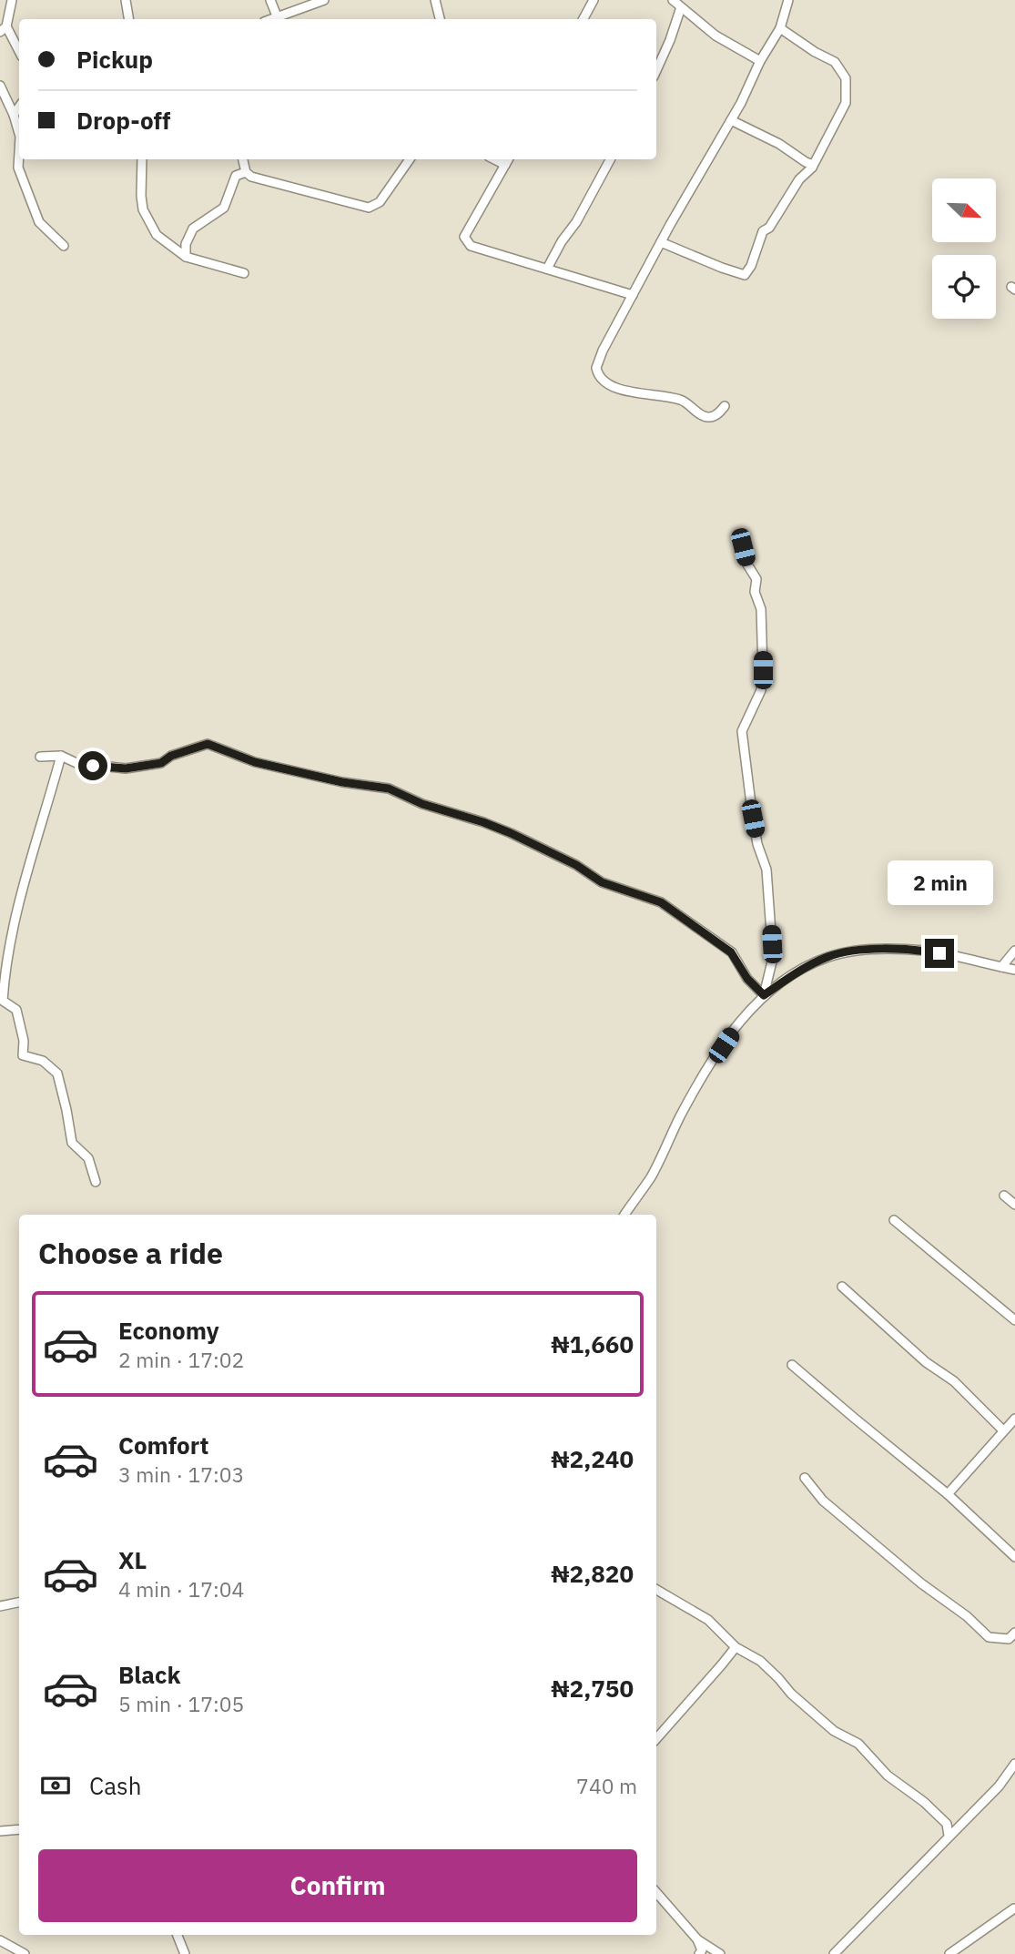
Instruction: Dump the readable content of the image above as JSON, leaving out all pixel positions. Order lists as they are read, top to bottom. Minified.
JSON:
{"north":"bottom right","page":{"banner":["Pickup","Drop-off"],"bubble":"2 min","heading":"Choose a ride","list":[{"name":"Economy","note":"2 min · 17:02","value":"₦1,660"},{"name":"Comfort","note":"3 min · 17:03","value":"₦2,240"},{"name":"XL","note":"4 min · 17:04","value":"₦2,820"},{"name":"Black","note":"5 min · 17:05","value":"₦2,750"}],"pay":["Cash","740 m"],"buttons":"Confirm"}}
